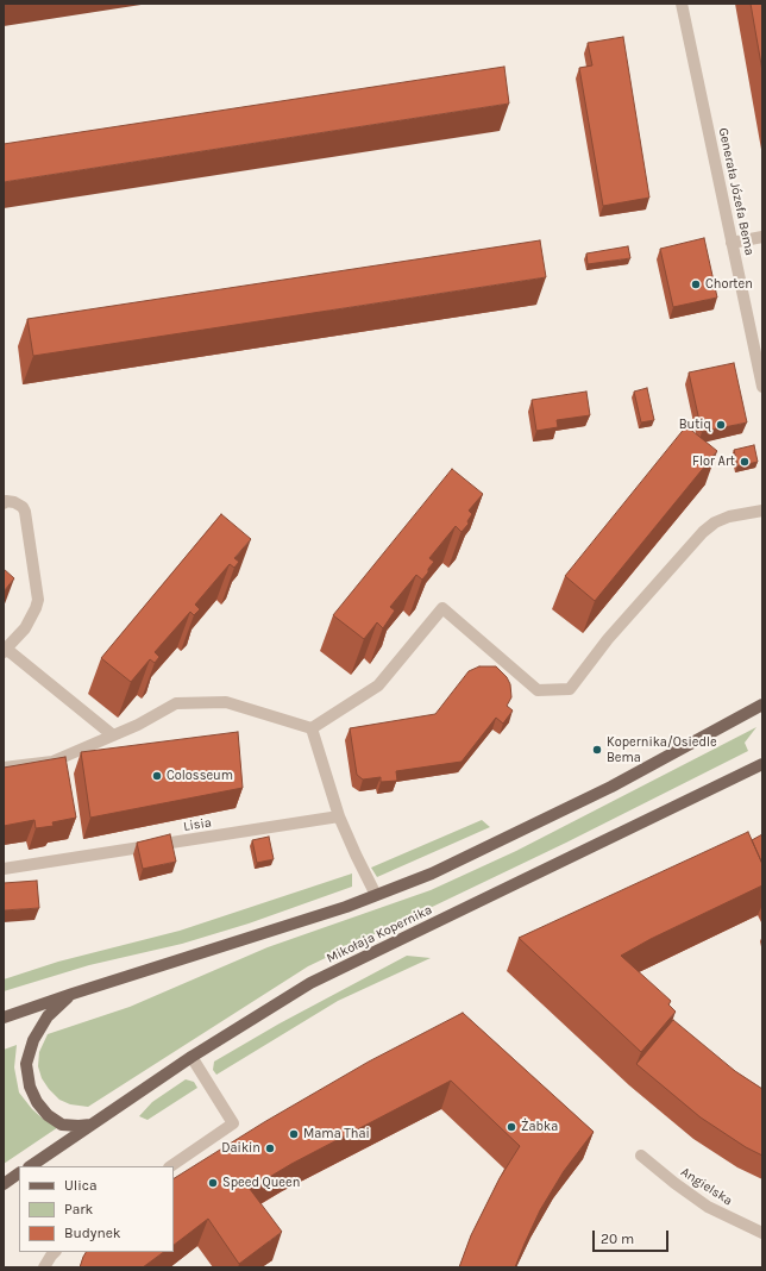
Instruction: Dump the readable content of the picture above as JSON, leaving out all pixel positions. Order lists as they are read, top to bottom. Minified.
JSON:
{"streets":{"main road":["Mikołaja Kopernika"],"street":["Generała Józefa Bema","Lisia","Angielska"]},"places":["Chorten","Butiq","Flor Art","Kopernika/Osiedle Bema","Colosseum","Żabka","Mama Thai","Daikin","Speed Queen"],"legend":["Ulica","Park","Budynek"],"scale_bar":"20 m"}
